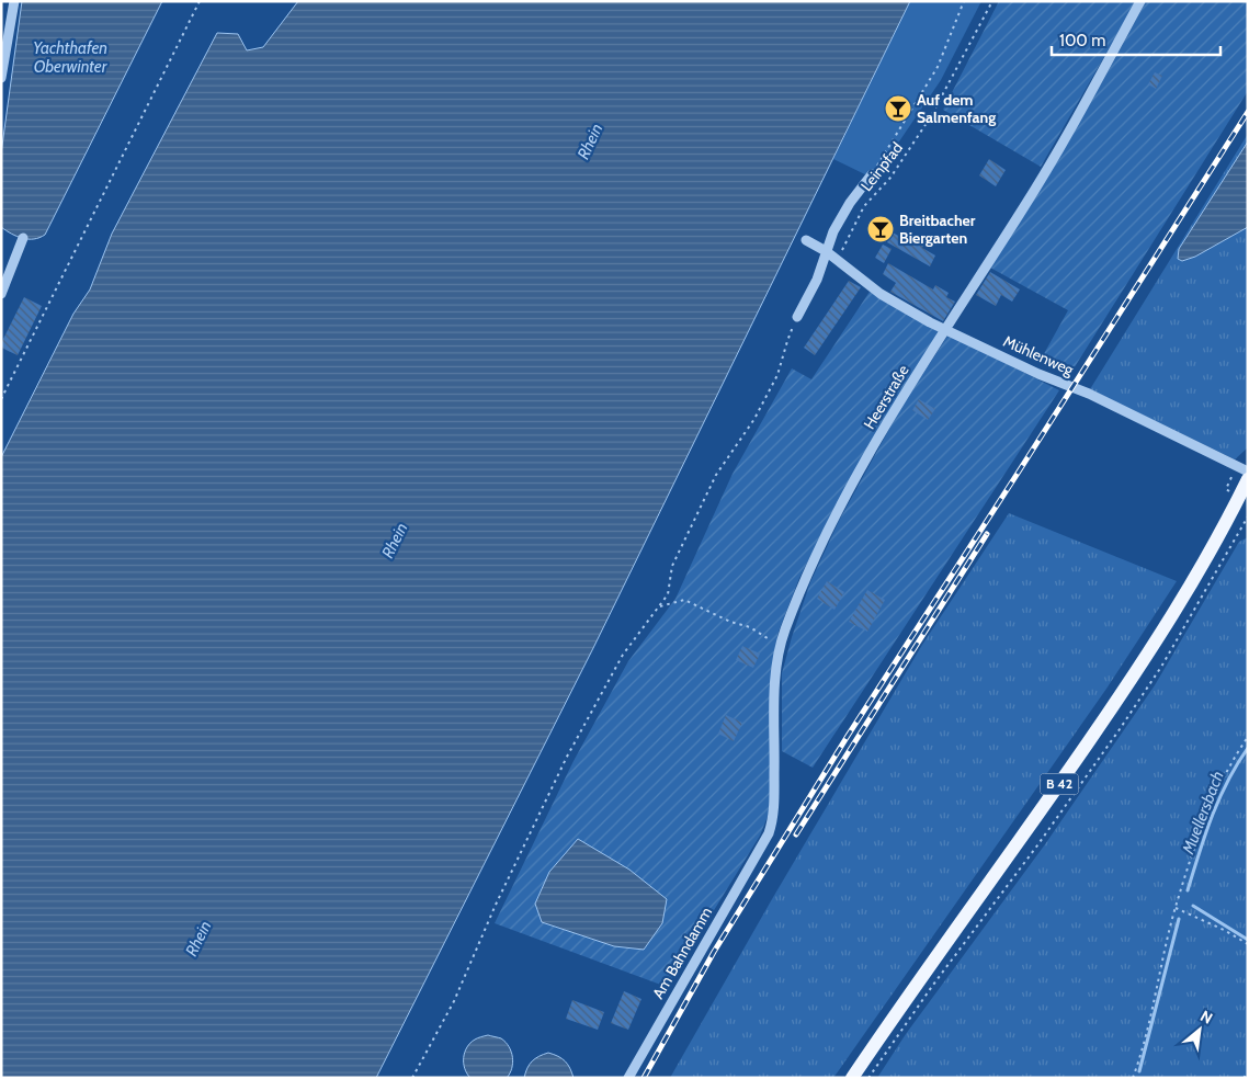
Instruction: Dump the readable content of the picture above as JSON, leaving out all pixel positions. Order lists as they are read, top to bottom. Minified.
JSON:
{"streets":{"main road":["B 42"],"lane":["Mühlenweg","Heerstraße","Am Bahndamm"],"path":["Leinpfad"]},"crossings":[["Leinpfad","Mühlenweg"],["Mühlenweg","Heerstraße"],["Heerstraße","Am Bahndamm"]],"water":["Yachthafen Oberwinter","Rhein","Muellersbach"],"places":{"bar":["Auf dem Salmenfang","Breitbacher Biergarten"]},"scale_bar":"100 m","north":"top right"}
